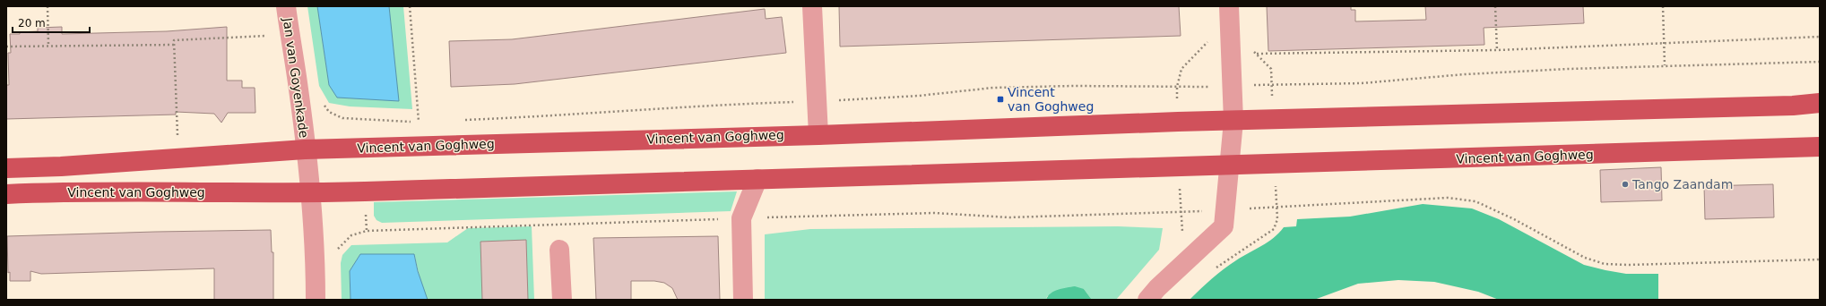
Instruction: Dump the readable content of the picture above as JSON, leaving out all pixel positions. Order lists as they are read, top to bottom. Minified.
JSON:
{"streets":{"main road":["Vincent van Goghweg"],"street":["Jan van Goyenkade"]},"crossings":[["Jan van Goyenkade","Vincent van Goghweg"]],"places":{"transit":["Vincent van Goghweg"],"other":["Tango Zaandam"]},"scale_bar":"20 m"}
